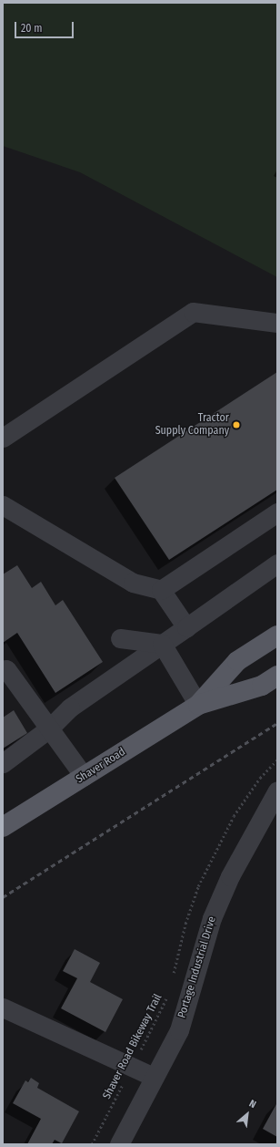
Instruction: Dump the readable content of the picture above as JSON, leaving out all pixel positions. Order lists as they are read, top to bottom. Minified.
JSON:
{"streets":{"main road":["Shaver Road"],"street":["Portage Industrial Drive"],"path":["Shaver Road Bikeway Trail"]},"places":["Tractor Supply Company"],"scale_bar":"20 m","north":"top right"}
